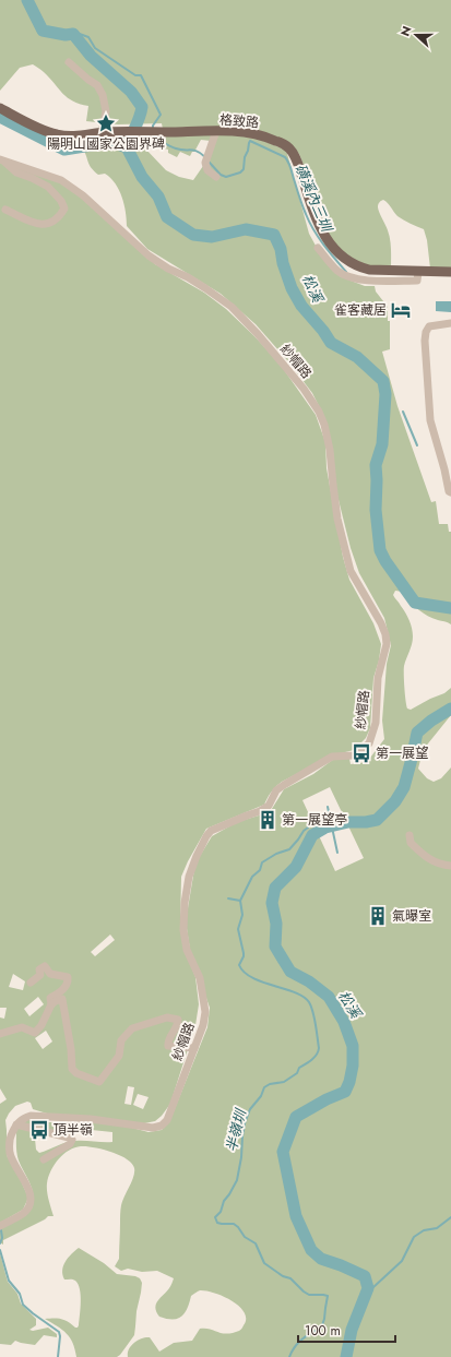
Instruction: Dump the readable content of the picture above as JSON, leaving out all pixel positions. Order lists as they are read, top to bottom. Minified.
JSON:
{"streets":{"main road":["格致路"],"street":["紗帽路"]},"water":["磺溪內三圳","松溪","半嶺圳"],"places":{"place":["陽明山國家公園界碑"],"hotel":["雀客藏居"],"bus stop":["第一展望","頂半嶺"],"building":["第一展望亭","氣曝室"]},"scale_bar":"100 m","north":"left"}
